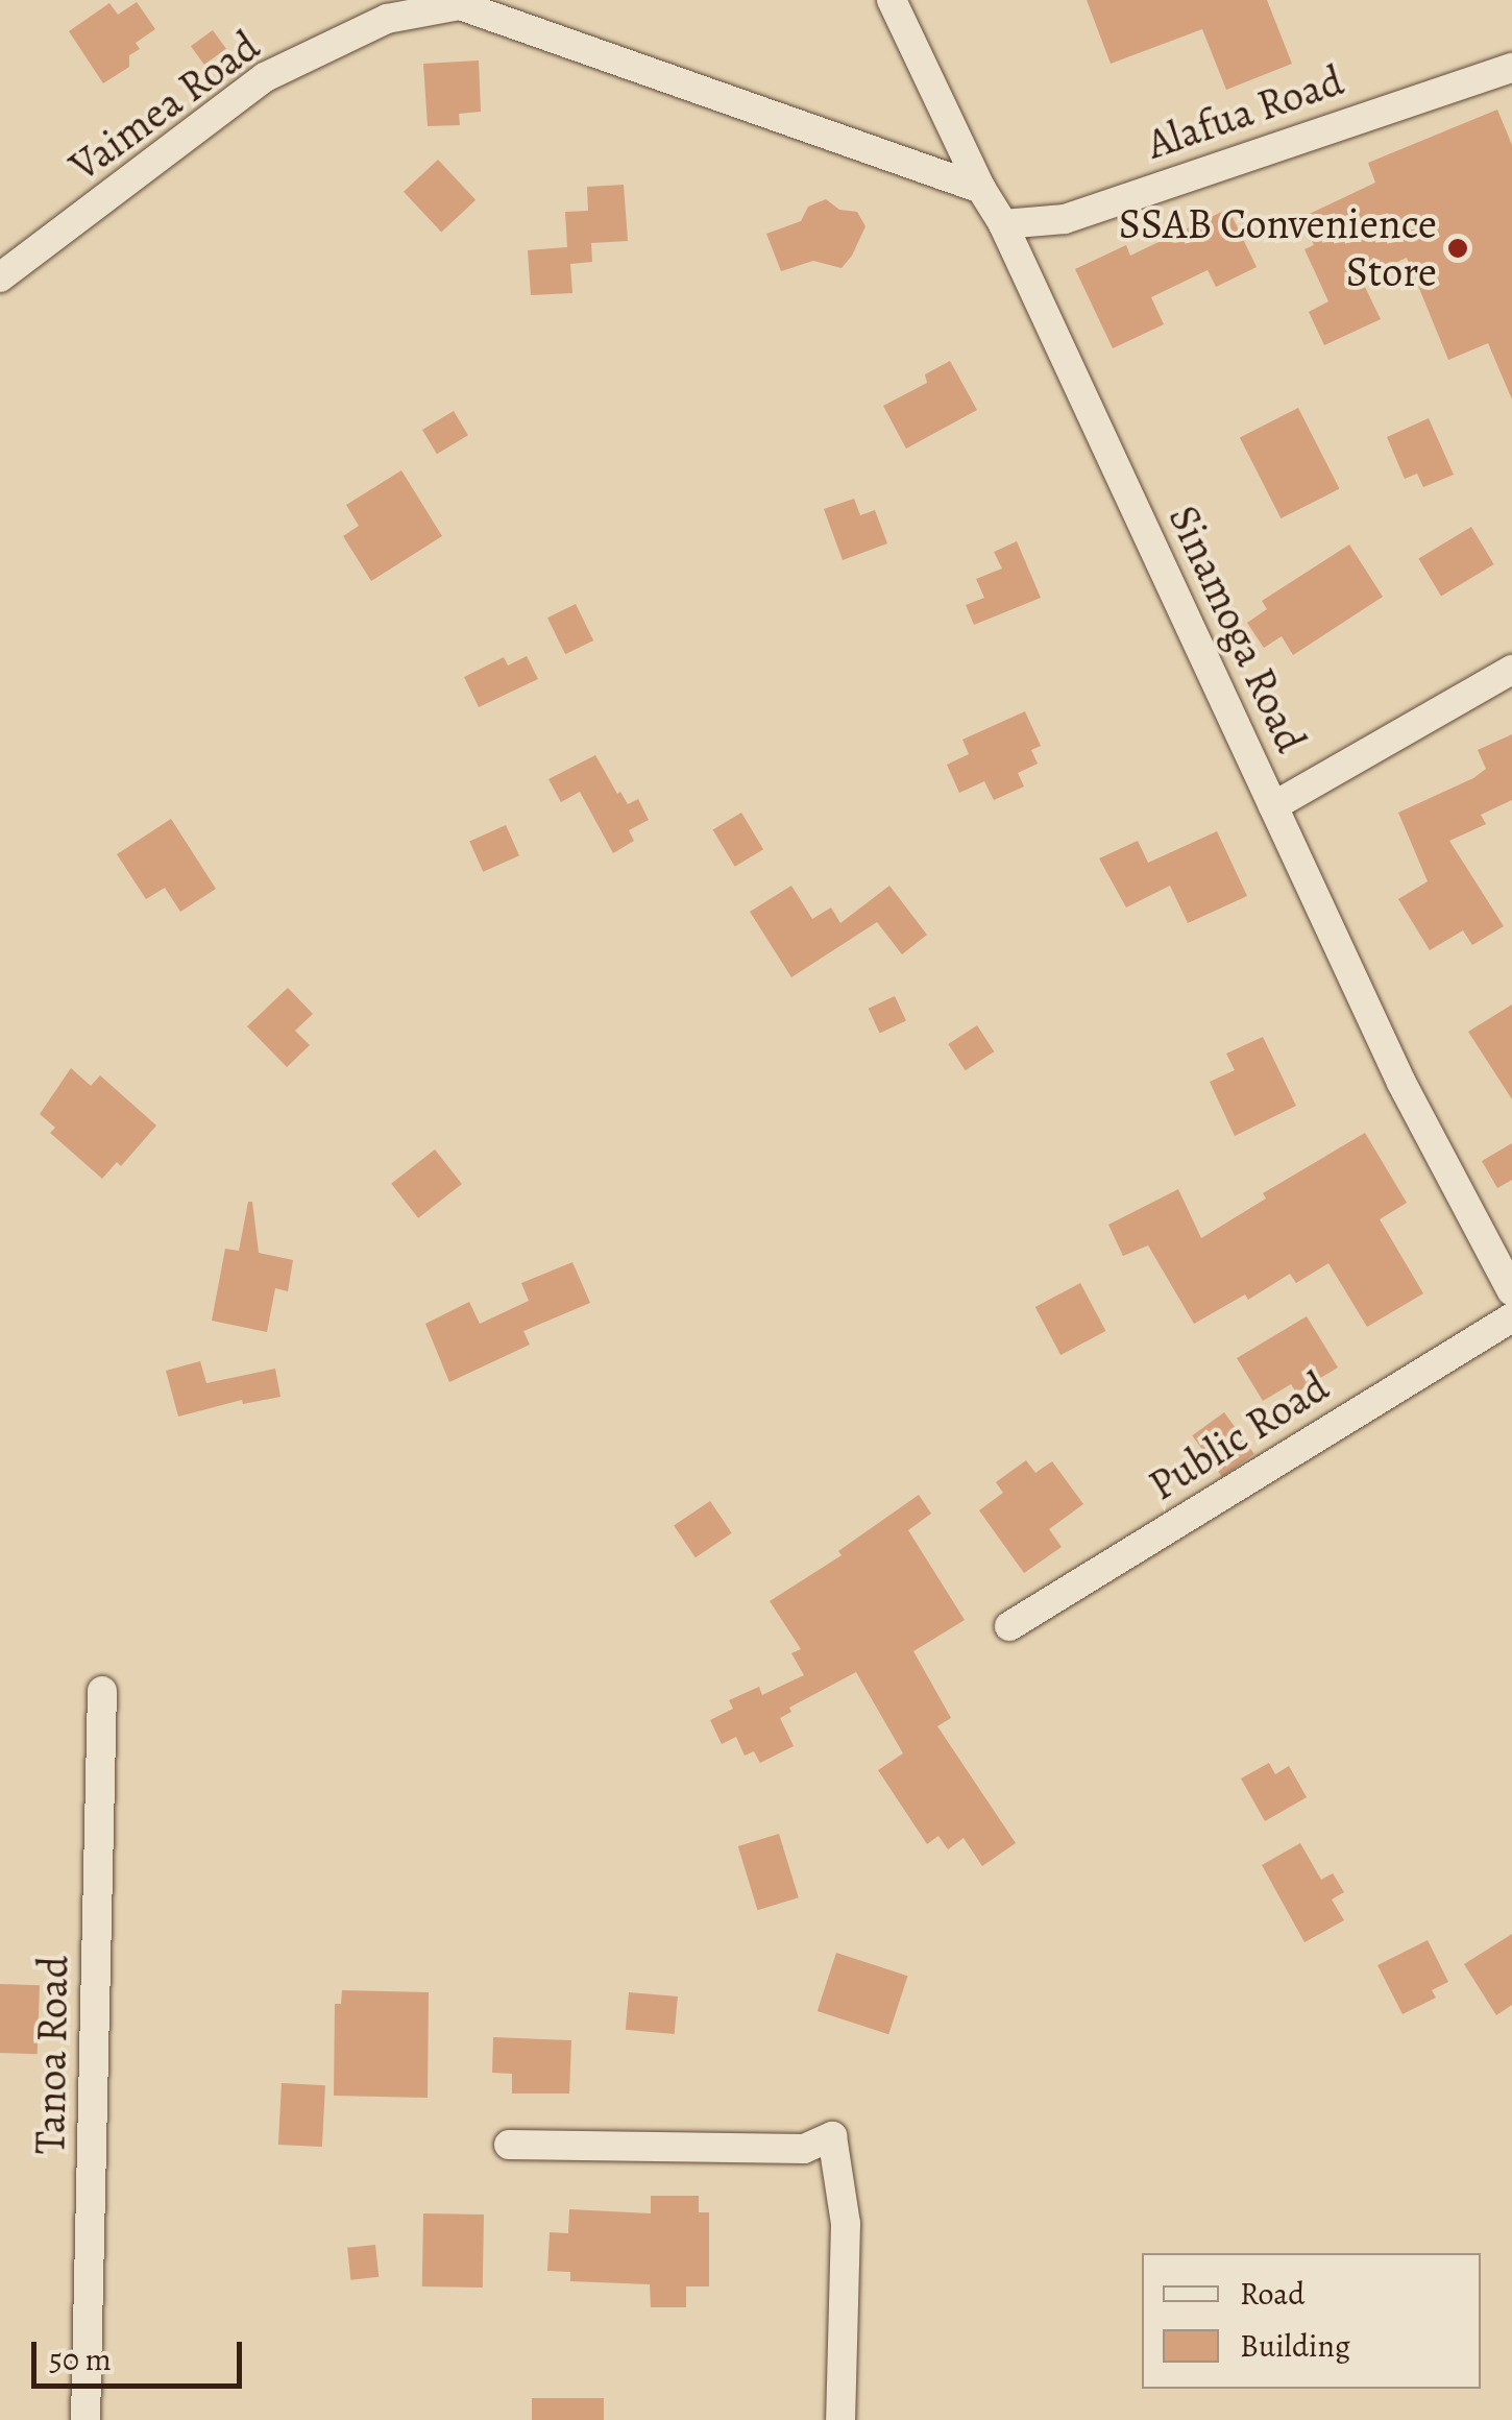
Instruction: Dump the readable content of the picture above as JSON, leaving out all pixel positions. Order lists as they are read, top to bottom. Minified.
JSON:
{"streets":{"street":["Vaimea Road","Alafua Road","Sinamoga Road","Public Road","Tanoa Road"]},"crossings":[["Vaimea Road","Sinamoga Road"],["Alafua Road","Sinamoga Road"]],"places":["SSAB Convenience Store"],"legend":["Road","Building"],"scale_bar":"50 m"}
